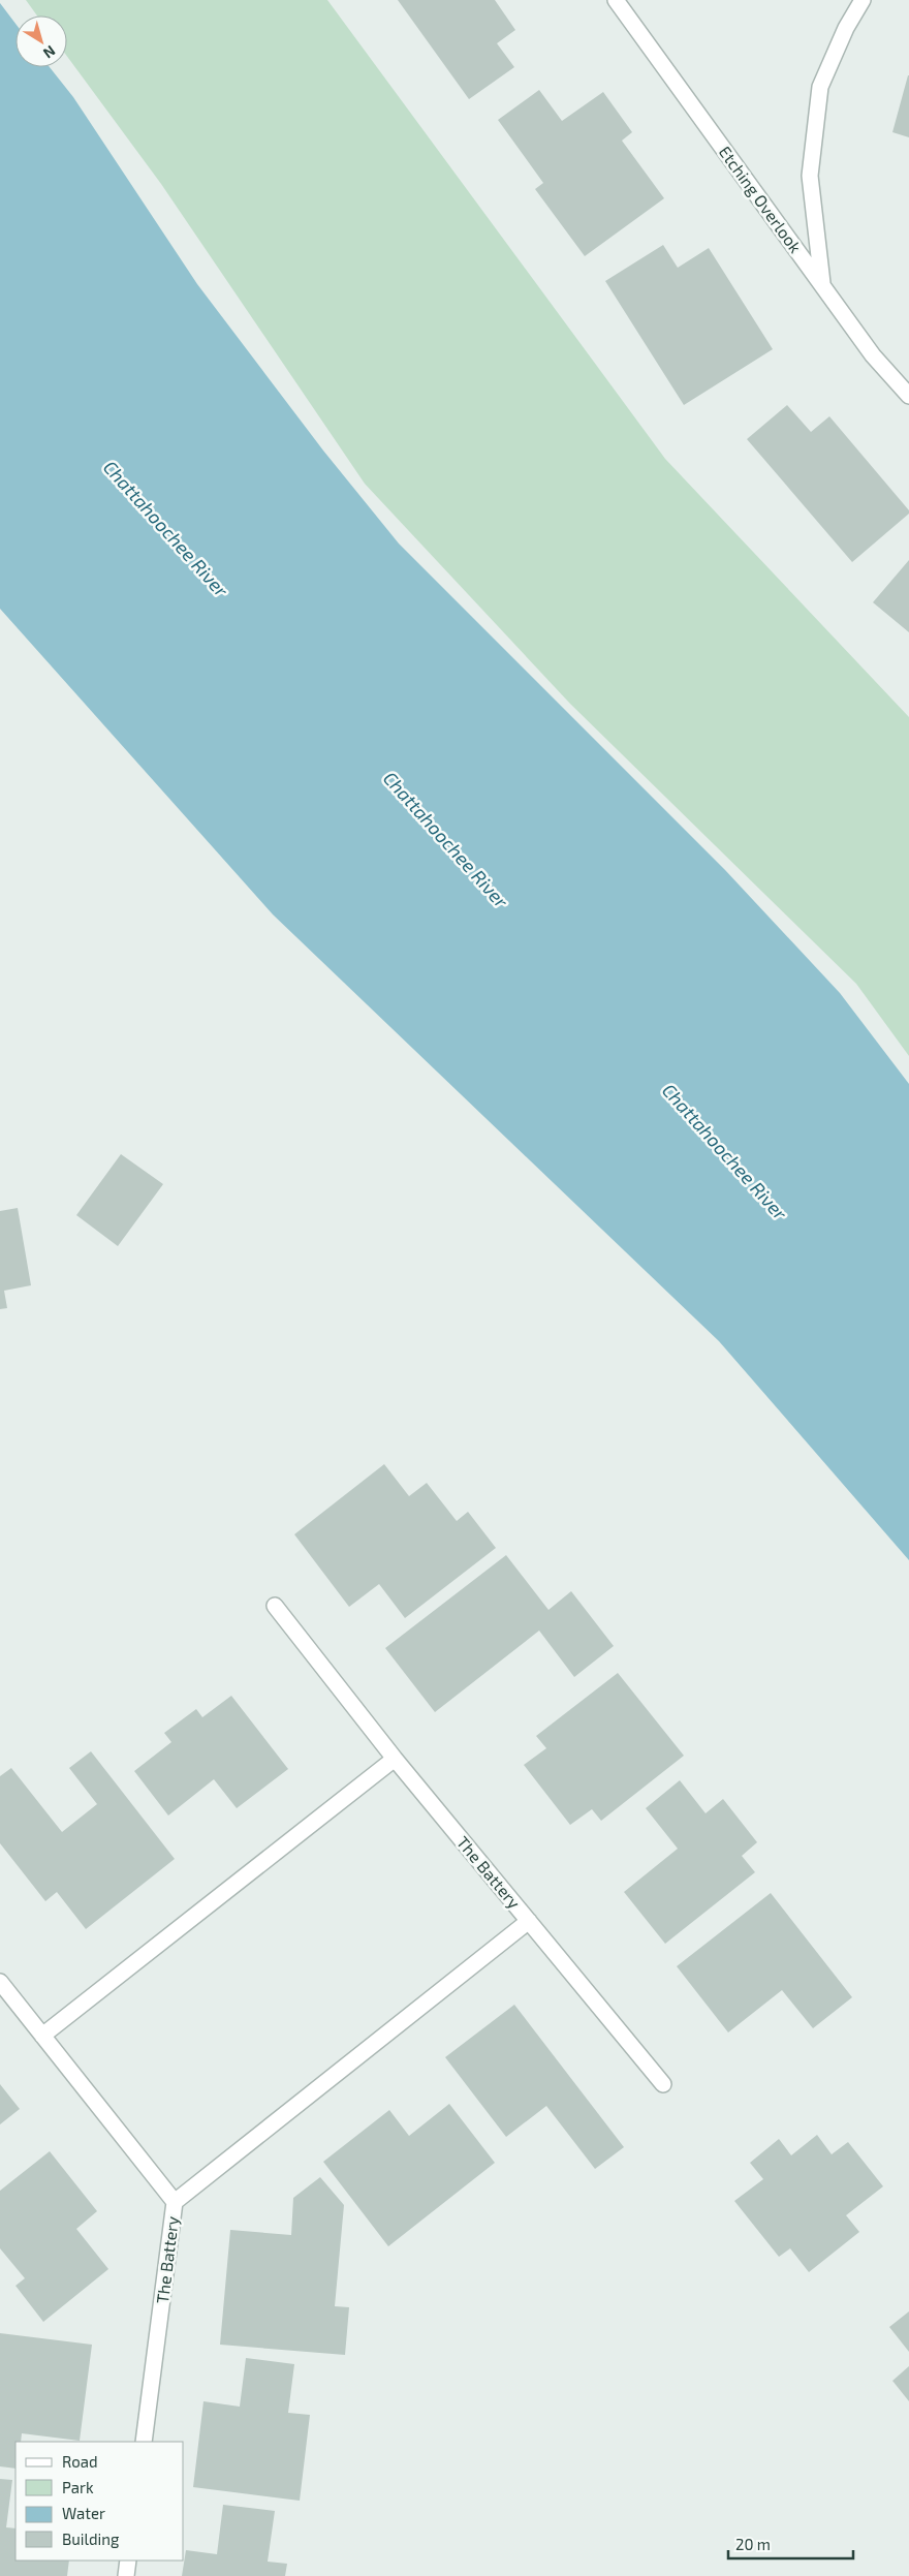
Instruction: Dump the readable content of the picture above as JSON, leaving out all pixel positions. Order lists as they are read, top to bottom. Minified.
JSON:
{"streets":{"street":["Etching Overlook","The Battery"]},"water":["Chattahoochee River"],"legend":["Road","Park","Water","Building"],"scale_bar":"20 m","north":"bottom right"}
